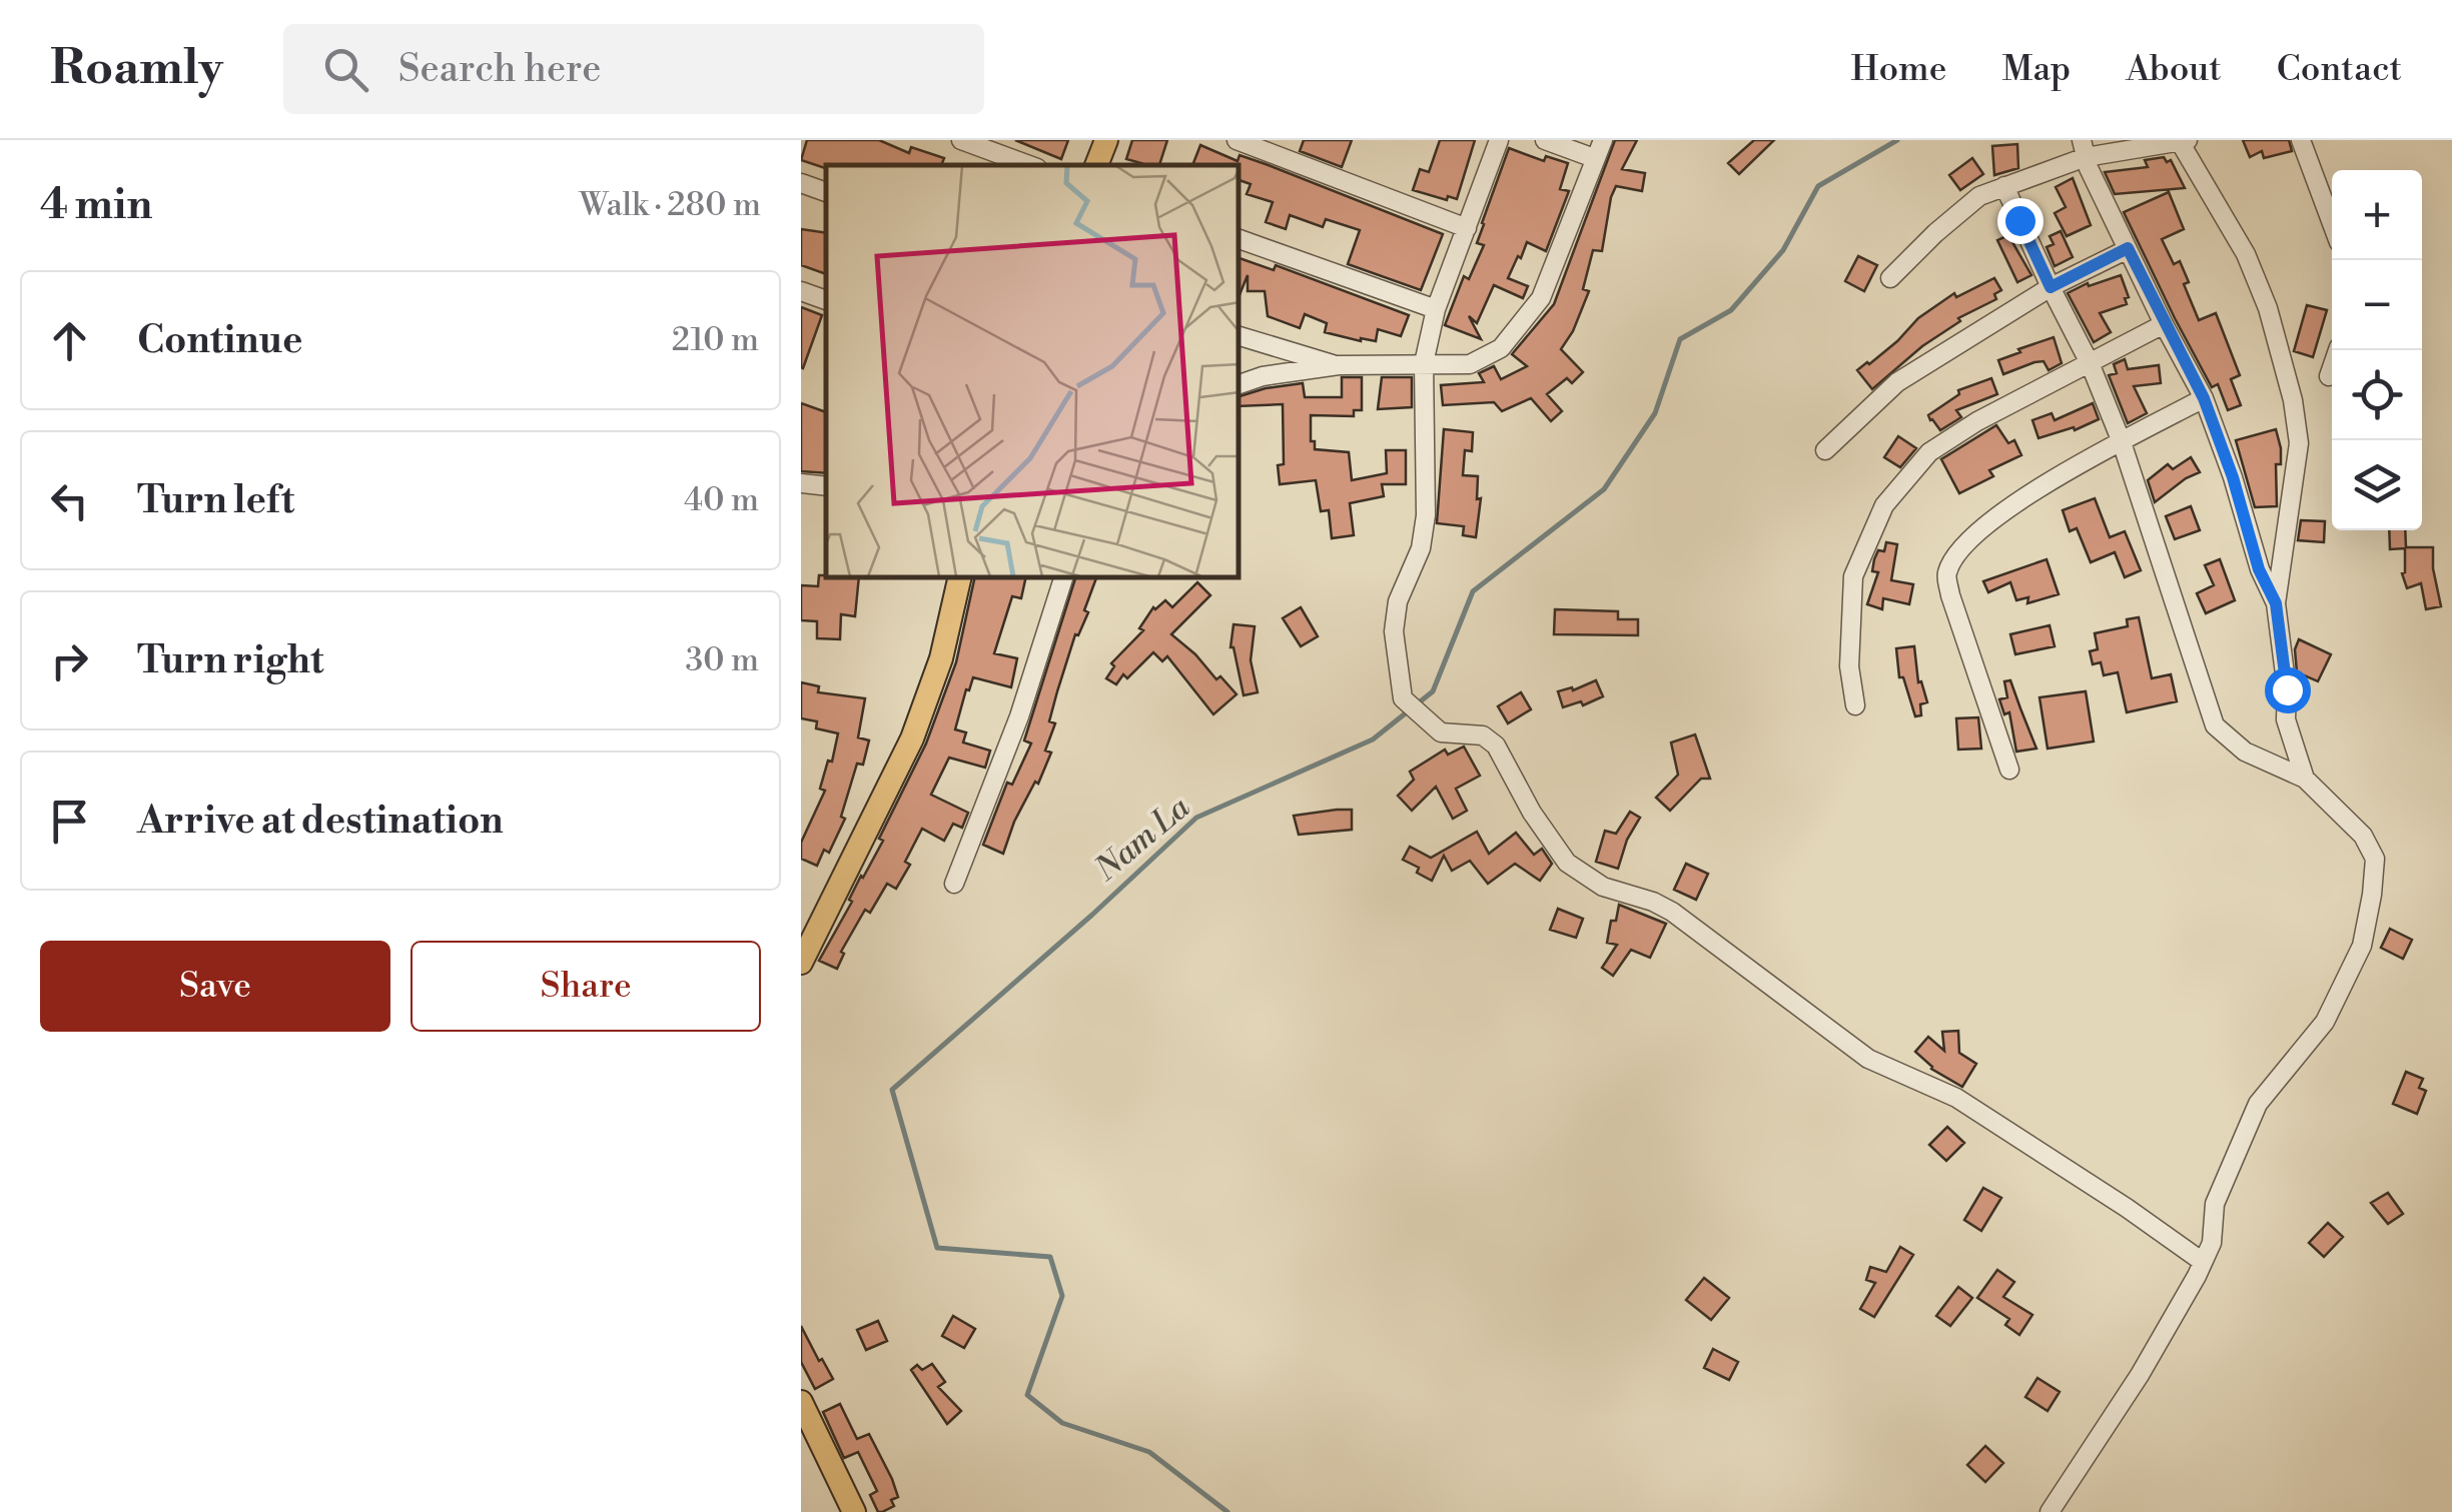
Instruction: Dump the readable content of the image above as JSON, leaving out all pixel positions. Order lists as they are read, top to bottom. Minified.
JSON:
{"water":["Nam La"],"page":{"header":"Roamly","search":"Search here","nav":["Home","Map","About","Contact"],"heading":["4 min","Walk · 280 m"],"map_buttons":["+","−"],"list":[["Continue","210 m"],["Turn left","40 m"],["Turn right","30 m"],"Arrive at destination"],"buttons":["Save","Share"]}}
